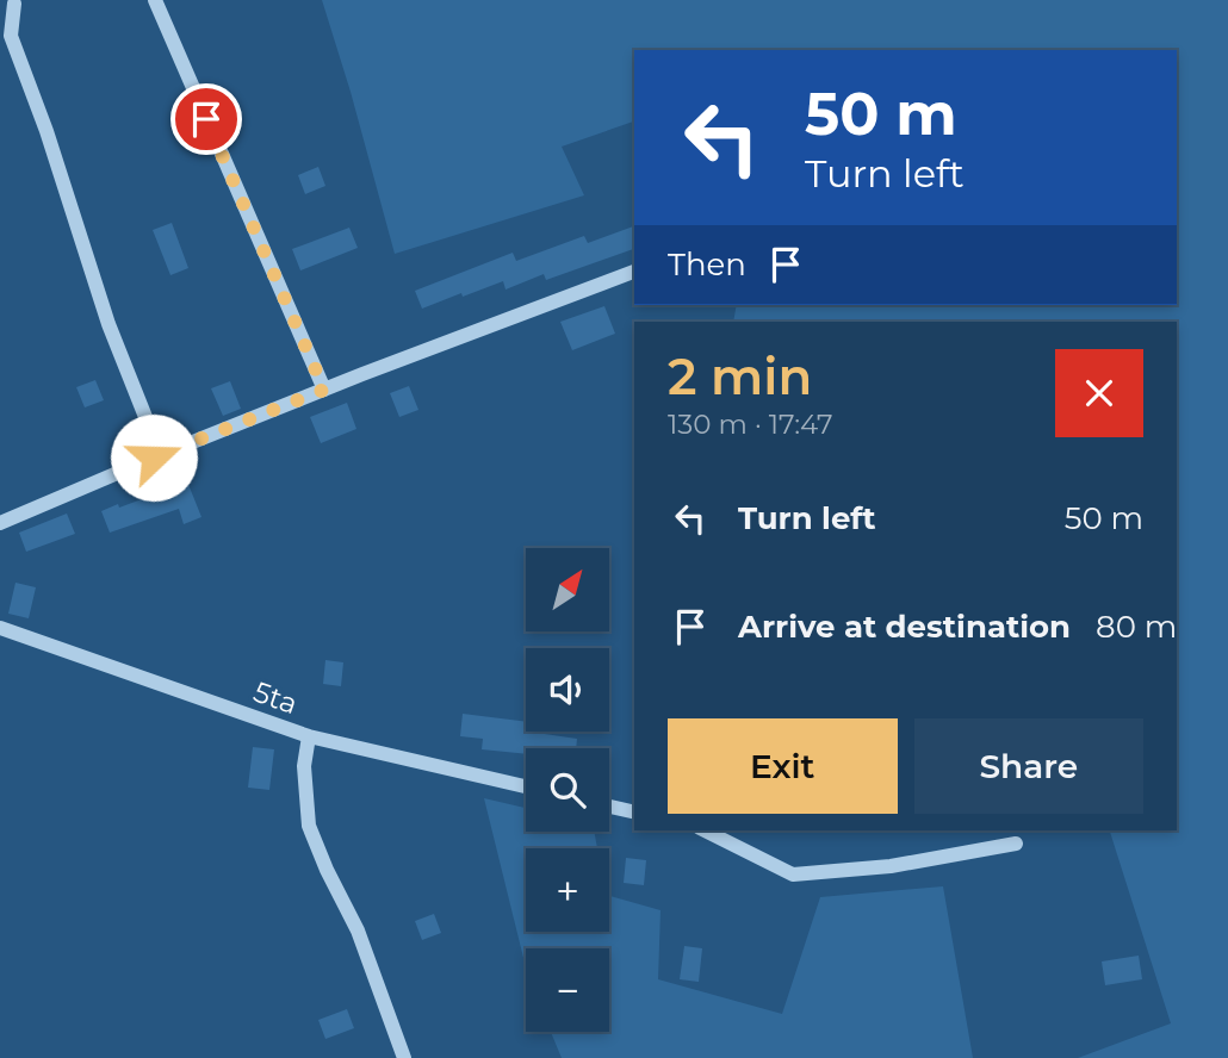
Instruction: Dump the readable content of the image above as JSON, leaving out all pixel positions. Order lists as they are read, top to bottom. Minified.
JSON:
{"streets":{"street":["5ta"]},"north":"top right","page":{"turn":["50 m","Turn left"],"then":"Then","heading":["2 min","130 m · 17:47"],"list":[{"name":"Turn left","value":"50 m"},{"name":"Arrive at destination","value":"80 m"}],"map_buttons":["+","−"],"buttons":["Exit","Share"]}}
